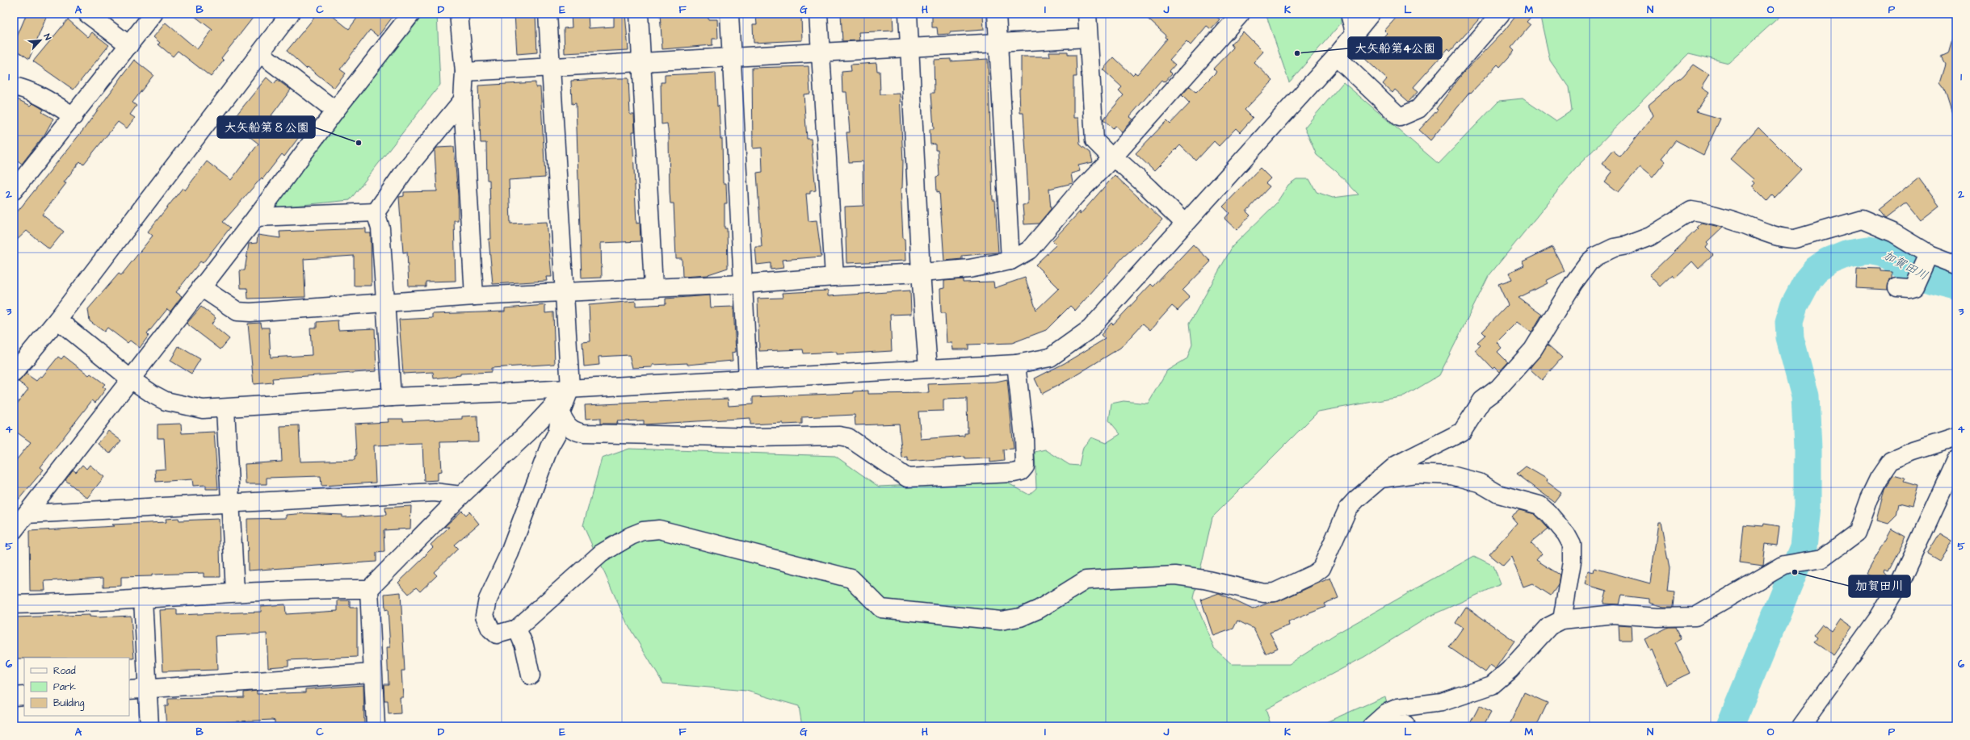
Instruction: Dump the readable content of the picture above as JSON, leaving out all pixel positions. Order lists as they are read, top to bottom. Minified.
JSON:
{"water":["加賀田川"],"places":["大矢船第4公園","大矢船第８公園","加賀田川"],"legend":["Road","Park","Building"],"north":"top right","grid":{"columns":["A","B","C","D","E","F","G","H","I","J","K","L","M","N","O","P"],"rows":["1","2","3","4","5","6"]}}
